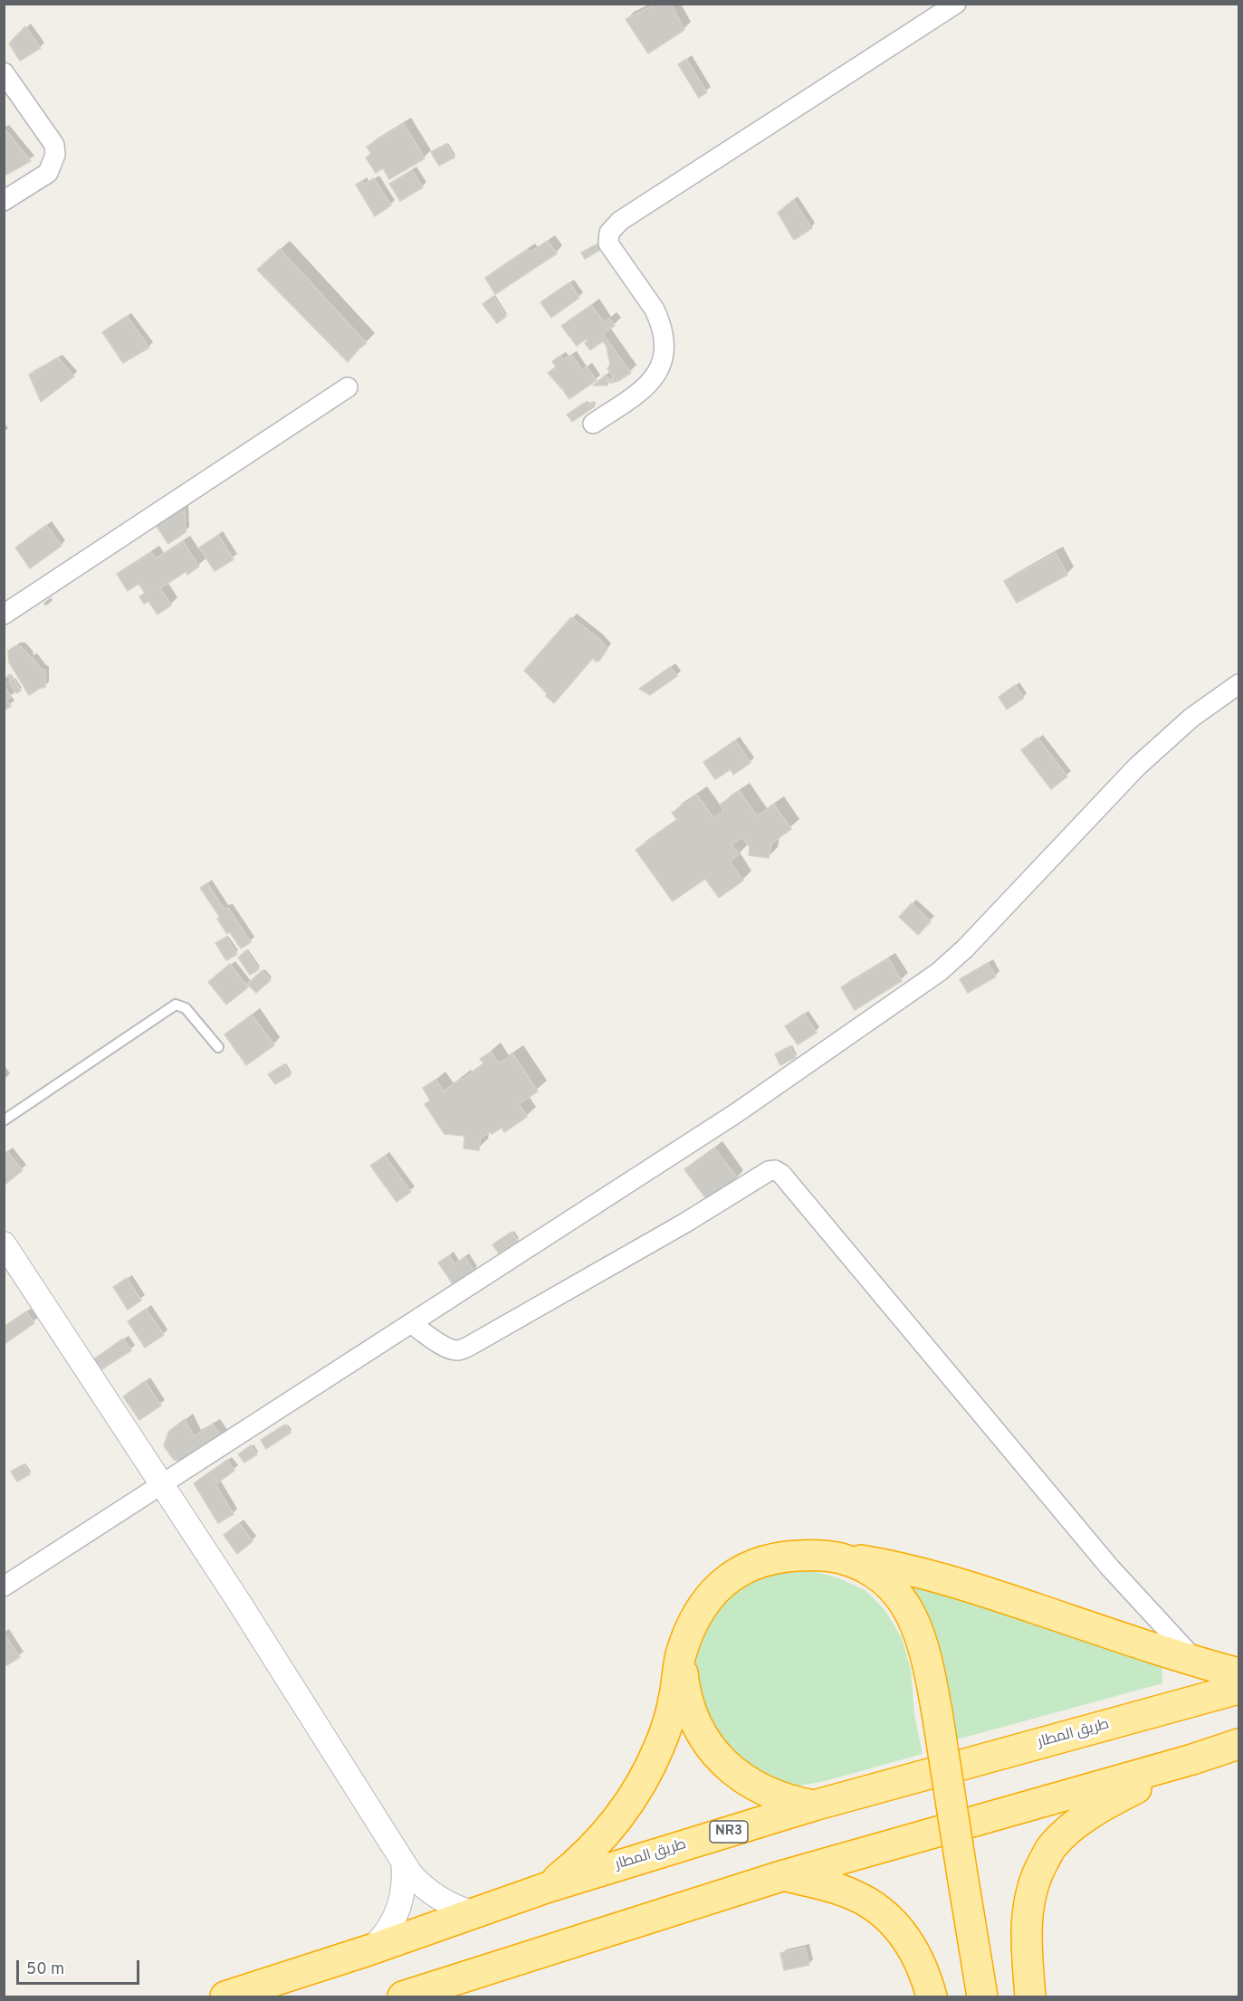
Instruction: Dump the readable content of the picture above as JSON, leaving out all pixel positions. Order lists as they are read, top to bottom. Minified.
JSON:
{"streets":{"highway":["طريق المطار","NR3"]},"scale_bar":"50 m"}
